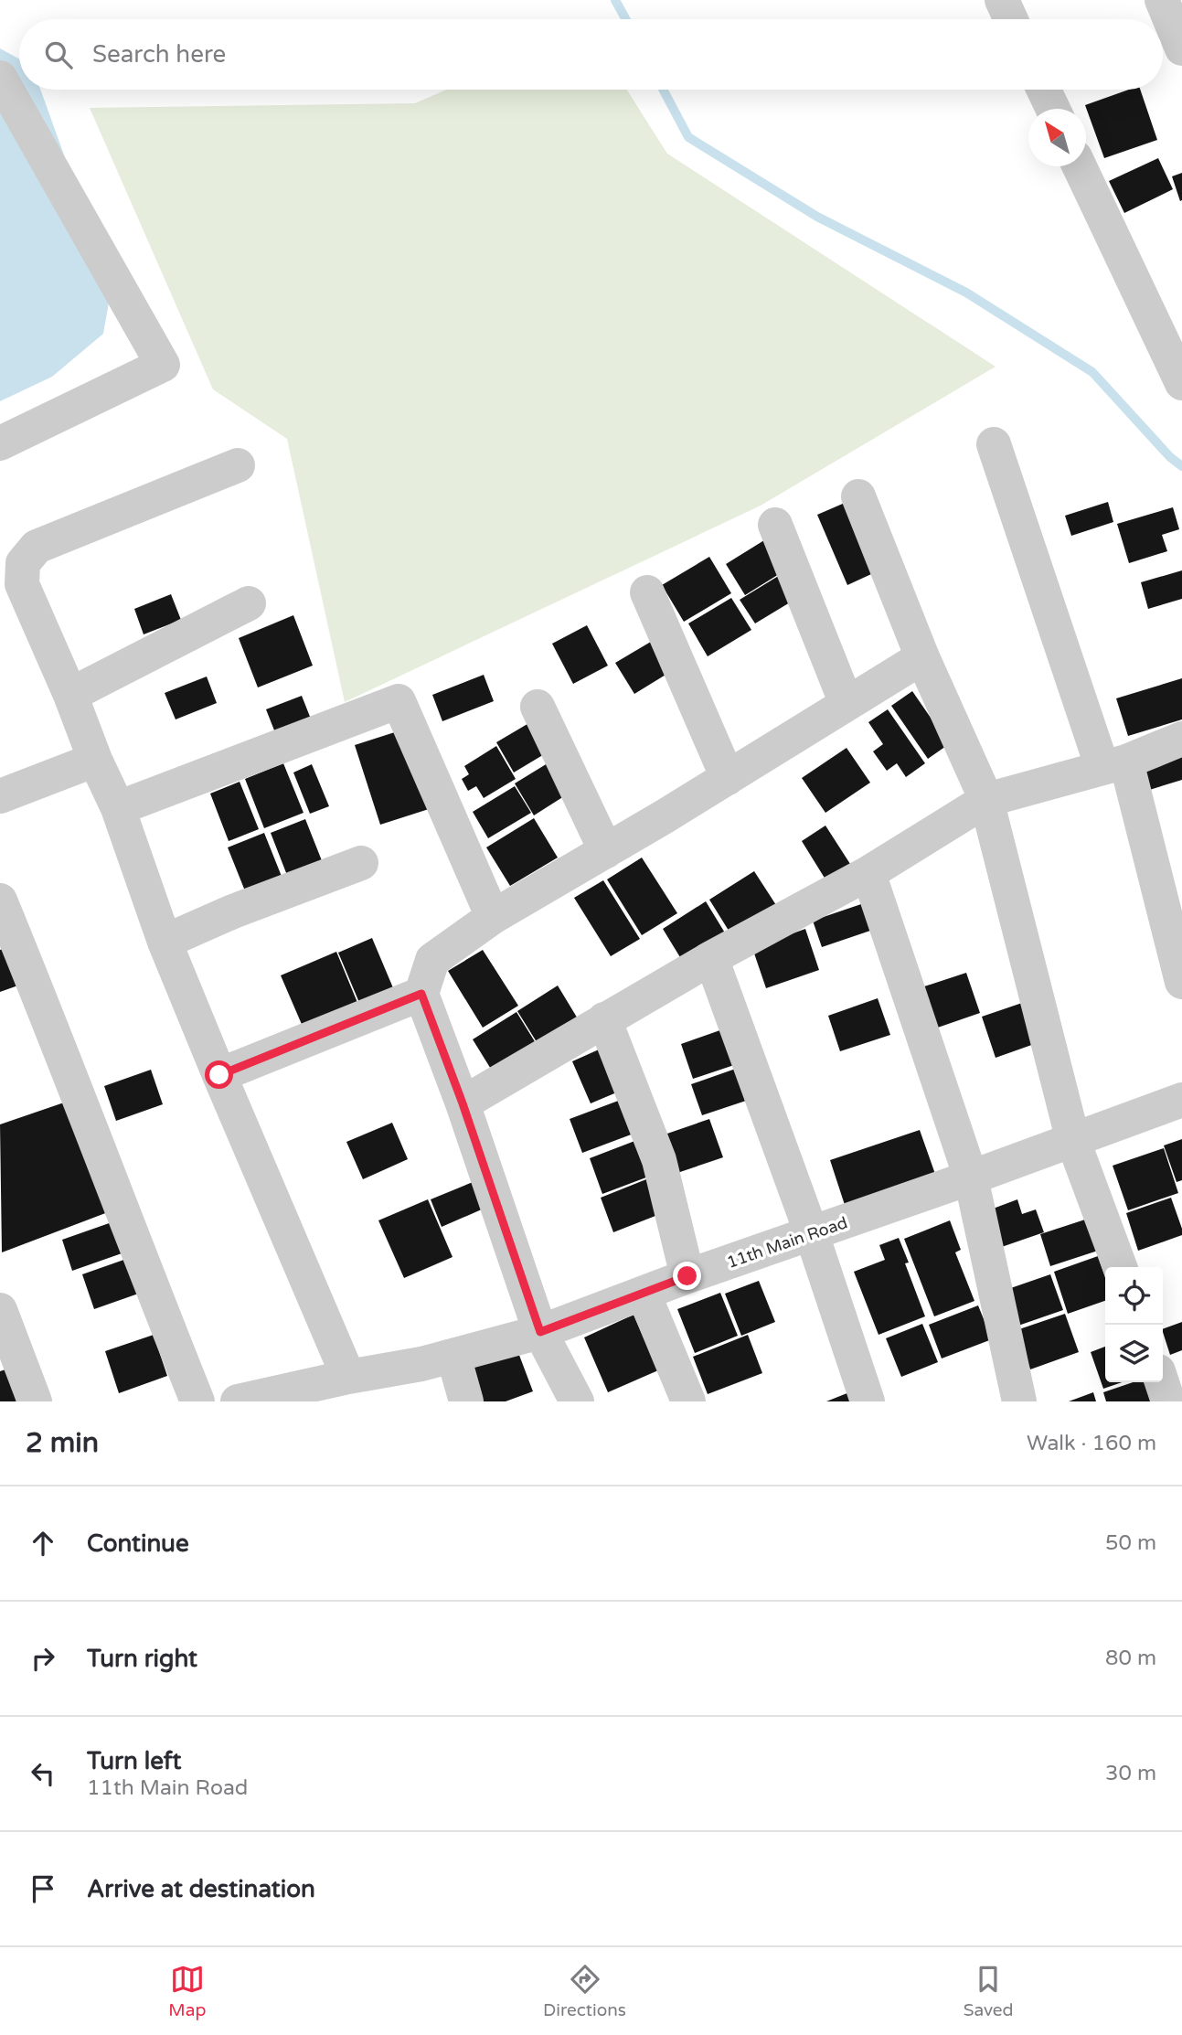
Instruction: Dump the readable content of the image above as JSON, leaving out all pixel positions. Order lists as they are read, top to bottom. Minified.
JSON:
{"streets":{"street":["11th Main Road"]},"north":"top left","page":{"search":"Search here","heading":["2 min","Walk · 160 m"],"list":[["Continue","50 m"],["Turn right","80 m"],["Turn left","11th Main Road","30 m"],"Arrive at destination"],"nav":["Map","Directions","Saved"]}}
